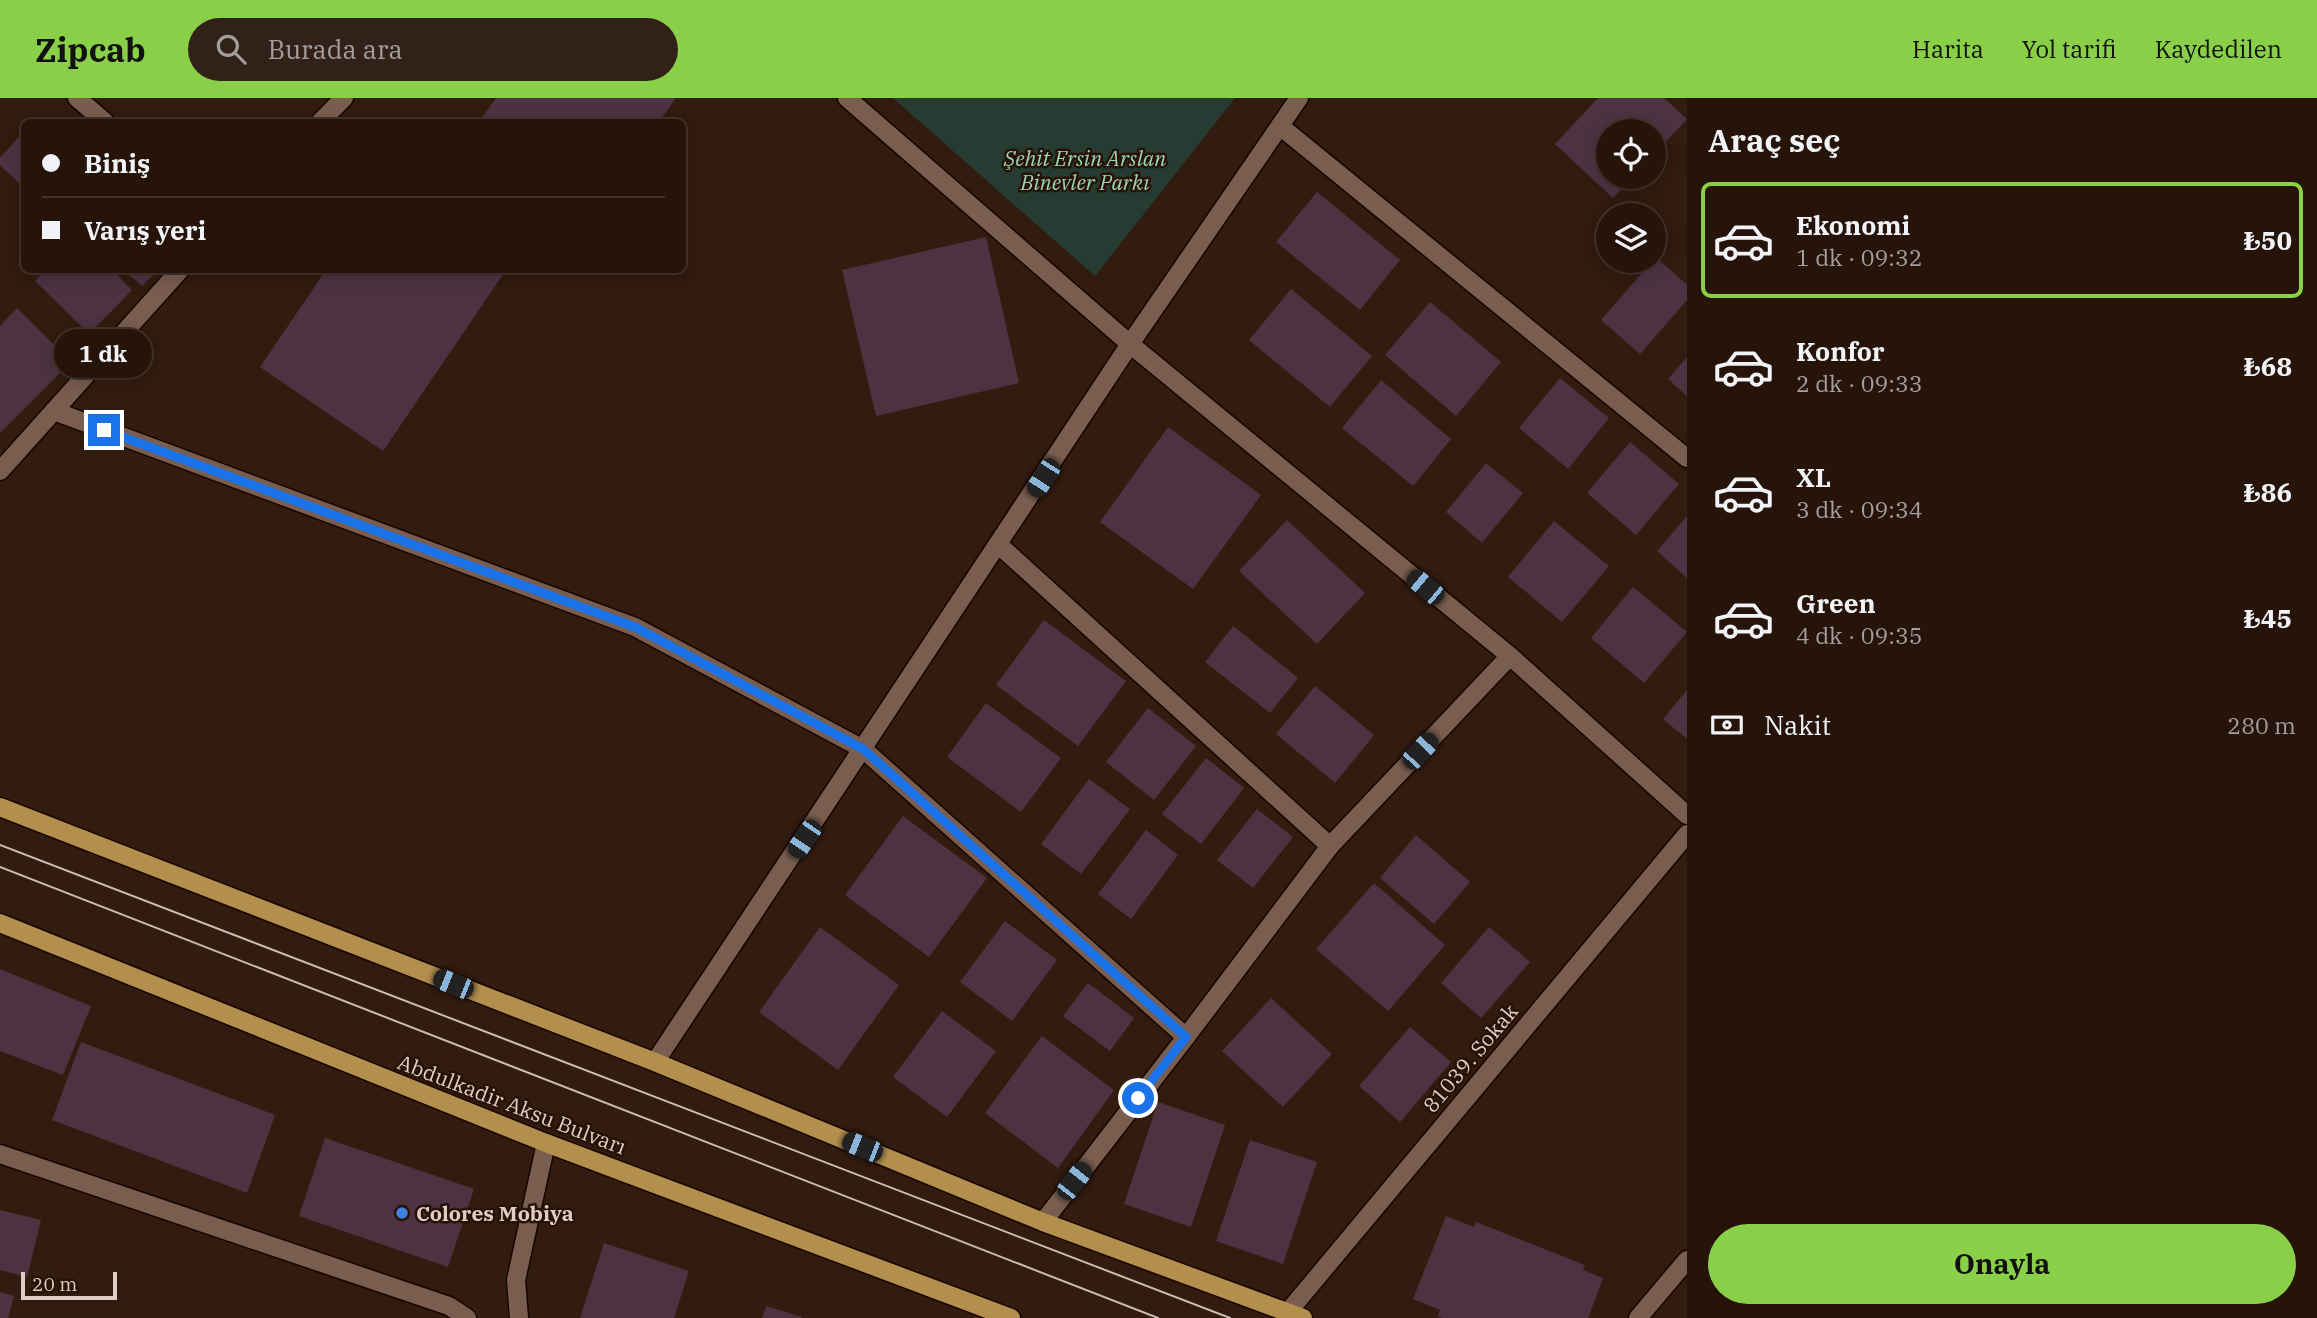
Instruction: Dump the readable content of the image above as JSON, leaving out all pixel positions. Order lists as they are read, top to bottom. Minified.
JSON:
{"streets":{"main road":["Abdulkadir Aksu Bulvarı"],"street":["81039. Sokak"]},"parks":["Şehit Ersin Arslan Binevler Parkı"],"places":["Colores Mobiya"],"scale_bar":"20 m","page":{"header":"Zipcab","search":"Burada ara","nav":["Harita","Yol tarifi","Kaydedilen"],"heading":"Araç seç","banner":["Biniş","Varış yeri"],"list":[{"name":"Ekonomi","note":"1 dk · 09:32","value":"₺50"},{"name":"Konfor","note":"2 dk · 09:33","value":"₺68"},{"name":"XL","note":"3 dk · 09:34","value":"₺86"},{"name":"Green","note":"4 dk · 09:35","value":"₺45"}],"bubble":"1 dk","pay":["Nakit","280 m"],"buttons":"Onayla","scale":"20 m"}}
